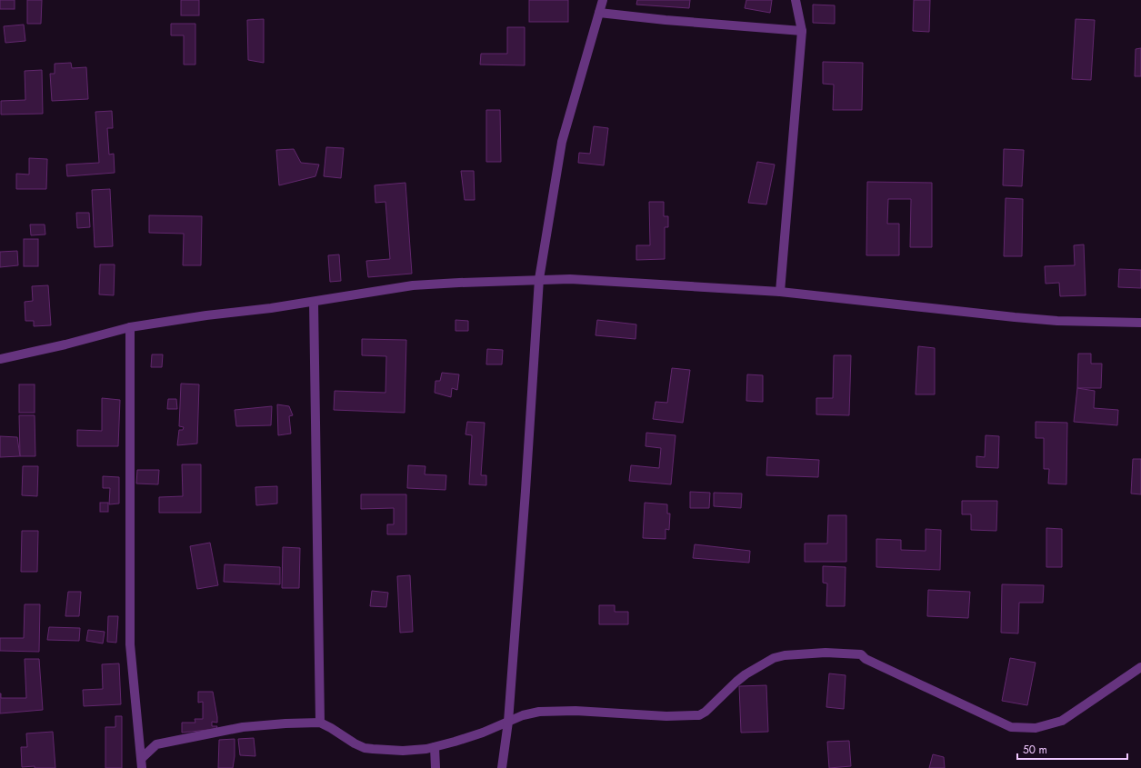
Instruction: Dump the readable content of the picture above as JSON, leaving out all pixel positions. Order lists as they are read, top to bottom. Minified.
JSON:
{"scale_bar":"50 m"}
